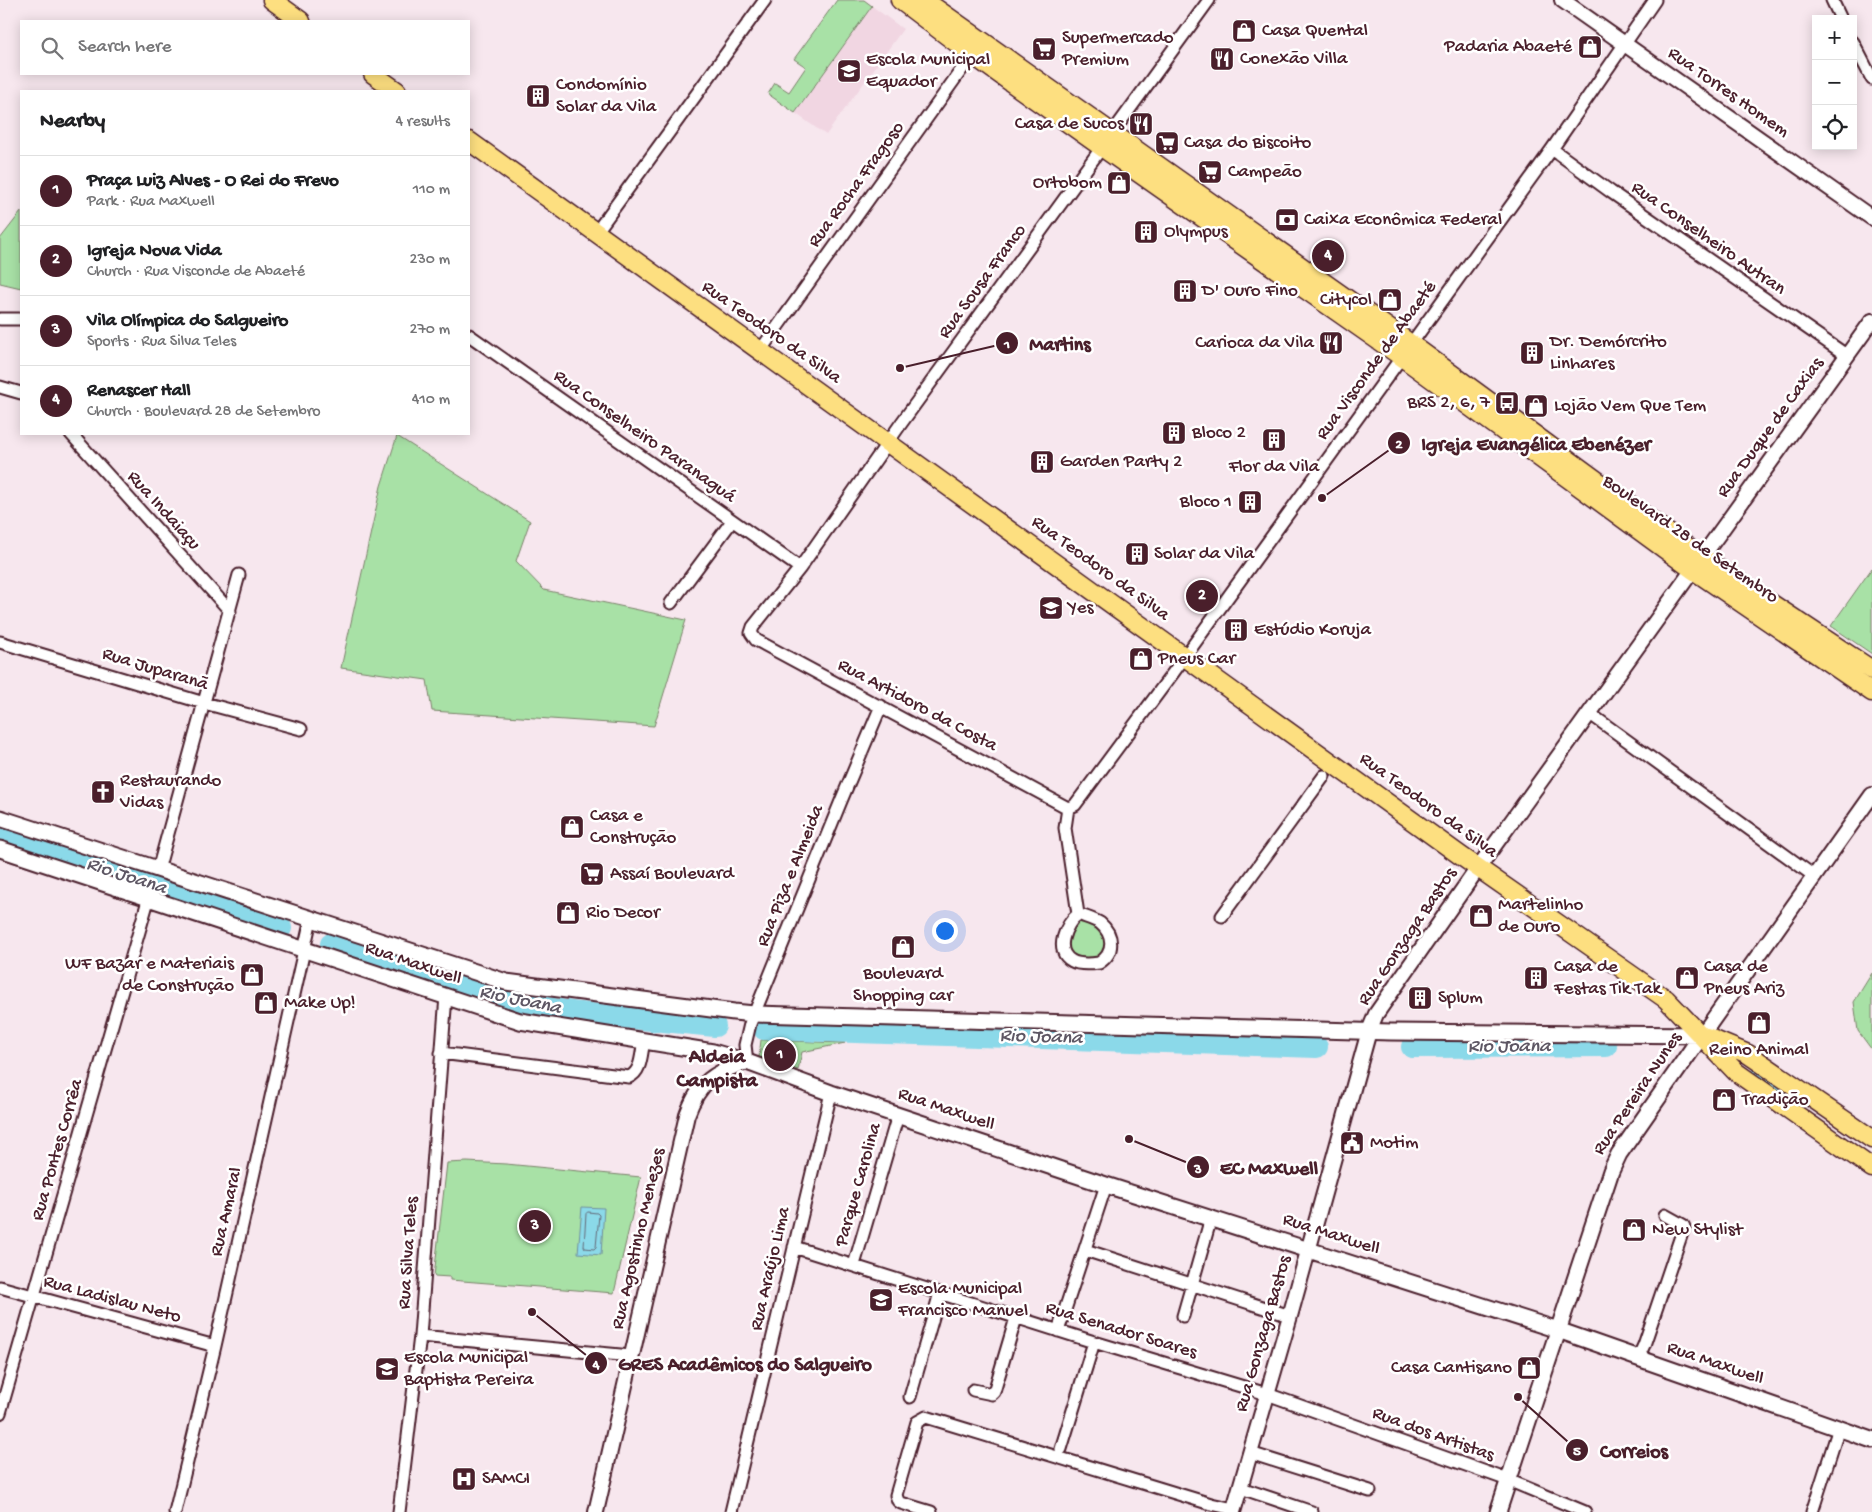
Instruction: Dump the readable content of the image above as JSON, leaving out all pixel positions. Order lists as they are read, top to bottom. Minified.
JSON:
{"streets":{"main road":["Rua Teodoro da Silva","Boulevard 28 de Setembro","Rua Maxwell","Rua Pereira Nunes"],"street":["Rua Torres Homem","Rua Rocha Fragoso","Rua Conselheiro Autran","Rua Sousa Franco","Rua Visconde de Abaeté","Rua Duque de Caxias","Rua Conselheiro Paranaguá","Rua Indaiaçu","Rua Juparanã","Rua Artidoro da Costa","Rua Piza e Almeida","Rua Gonzaga Bastos","Rua Pontes Corrêa","Parque Carolina","Rua Amaral","Rua Agostinho Menezes","Rua Silva Teles","Rua Araújo Lima","Rua Ladislau Neto","Rua Senador Soares","Rua dos Artistas"]},"crossings":[["Rua Torres Homem","Rua Visconde de Abaeté"],["Rua Rocha Fragoso","Rua Teodoro da Silva"],["Rua Rocha Fragoso","Boulevard 28 de Setembro"],["Rua Conselheiro Autran","Rua Visconde de Abaeté"],["Rua Conselheiro Autran","Rua Duque de Caxias"],["Rua Sousa Franco","Rua Teodoro da Silva"],["Rua Sousa Franco","Rua Conselheiro Paranaguá"],["Rua Sousa Franco","Boulevard 28 de Setembro"],["Rua Sousa Franco","Rua Artidoro da Costa"],["Rua Teodoro da Silva","Rua Visconde de Abaeté"],["Rua Teodoro da Silva","Rua Gonzaga Bastos"],["Rua Teodoro da Silva","Rua Maxwell"],["Rua Teodoro da Silva","Rua Pereira Nunes"],["Rua Visconde de Abaeté","Boulevard 28 de Setembro"],["Rua Visconde de Abaeté","Rua Artidoro da Costa"],["Rua Duque de Caxias","Boulevard 28 de Setembro"],["Rua Duque de Caxias","Rua Gonzaga Bastos"],["Boulevard 28 de Setembro","Rua Gonzaga Bastos"],["Rua Artidoro da Costa","Rua Piza e Almeida"],["Rua Piza e Almeida","Rua Maxwell"],["Rua Piza e Almeida","Rua Agostinho Menezes"],["Rua Gonzaga Bastos","Rua Maxwell"],["Rua Gonzaga Bastos","Rua Senador Soares"],["Rua Gonzaga Bastos","Rua dos Artistas"],["Rua Maxwell","Rua Pereira Nunes"],["Rua Maxwell","Rua Pontes Corrêa"],["Rua Maxwell","Parque Carolina"],["Rua Maxwell","Rua Amaral"],["Rua Maxwell","Rua Agostinho Menezes"],["Rua Maxwell","Rua Silva Teles"],["Rua Maxwell","Rua Araújo Lima"],["Rua Pereira Nunes","Rua dos Artistas"],["Rua Pontes Corrêa","Rua Ladislau Neto"],["Parque Carolina","Rua Senador Soares"],["Rua Amaral","Rua Ladislau Neto"],["Rua Araújo Lima","Rua Senador Soares"],["Rua Senador Soares","Rua dos Artistas"]],"districts":["Aldeia Campista"],"water":["Rio Joana"],"places":{"shop":["Casa Quental","Padaria Abaeté","Ortobom","Citycol","Lojão Vem Que Tem","Pneus Car","Casa e Construção","Rio Decor","Martelinho de Ouro","Boulevard Shopping car","WF Bazar e Materiais de Construção","Casa de Pneus Ariz","Make Up!","Reino Animal","Tradição","New Stylist","Casa Cantisano"],"supermarket":["Supermercado Premium","Casa do Biscoito","Campeão","Assaí Boulevard"],"restaurant":["Conexão Villa","Casa de Sucos","Carioca da Vila"],"school or university":["Escola Municipal Equador","Yes","Escola Municipal Francisco Manuel","Escola Municipal Baptista Pereira"],"building":["Condomínio Solar da Vila","Olympus","D' Ouro Fino","Dr. Demórcrito Linhares","Bloco 2","Flor da Vila","Garden Party 2","Bloco 1","Solar da Vila","Estúdio Koruja","Casa de Festas Tik Tak","Splum"],"bank":["Caixa Econômica Federal"],"other":["Martins","Igreja Evangélica Ebenézer","EC Maxwell","GRES Acadêmicos do Salgueiro","Correios"],"bus stop":["BRS 2, 6, 7"],"church":["Restaurando Vidas"],"public building":["Motim"],"hospital":["SAMCI"]},"page":{"map_buttons":["+","−"],"search":"Search here","heading":["Nearby","4 results"],"list":[{"mark":"1","name":"Praça Luiz Alves - O Rei do Frevo","note":"Park · Rua Maxwell","value":"110 m"},{"mark":"2","name":"Igreja Nova Vida","note":"Church · Rua Visconde de Abaeté","value":"230 m"},{"mark":"3","name":"Vila Olímpica do Salgueiro","note":"Sports · Rua Silva Teles","value":"270 m"},{"mark":"4","name":"Renascer Hall","note":"Church · Boulevard 28 de Setembro","value":"410 m"}],"pins":["4","2","1","3"]}}
